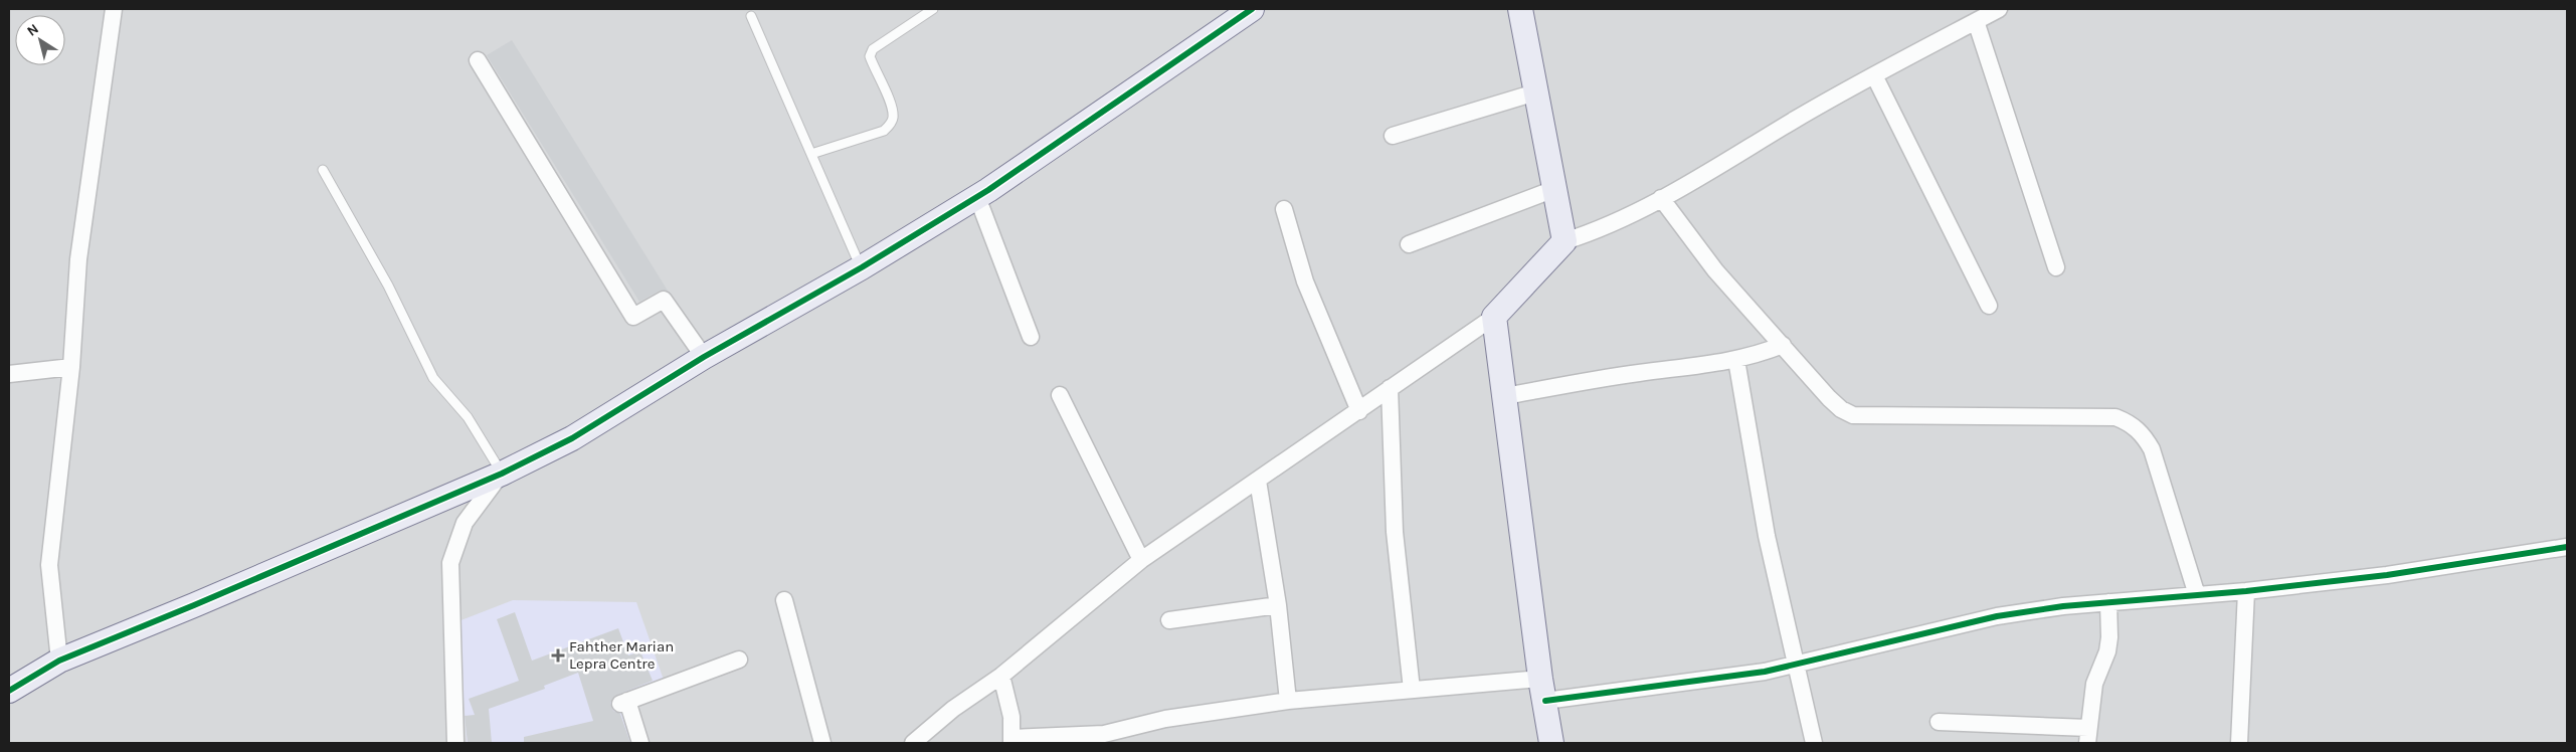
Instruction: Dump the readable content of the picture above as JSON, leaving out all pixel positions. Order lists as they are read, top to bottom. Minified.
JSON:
{"places":{"health":["Fahther Marian Lepra Centre"]},"north":"top left"}
